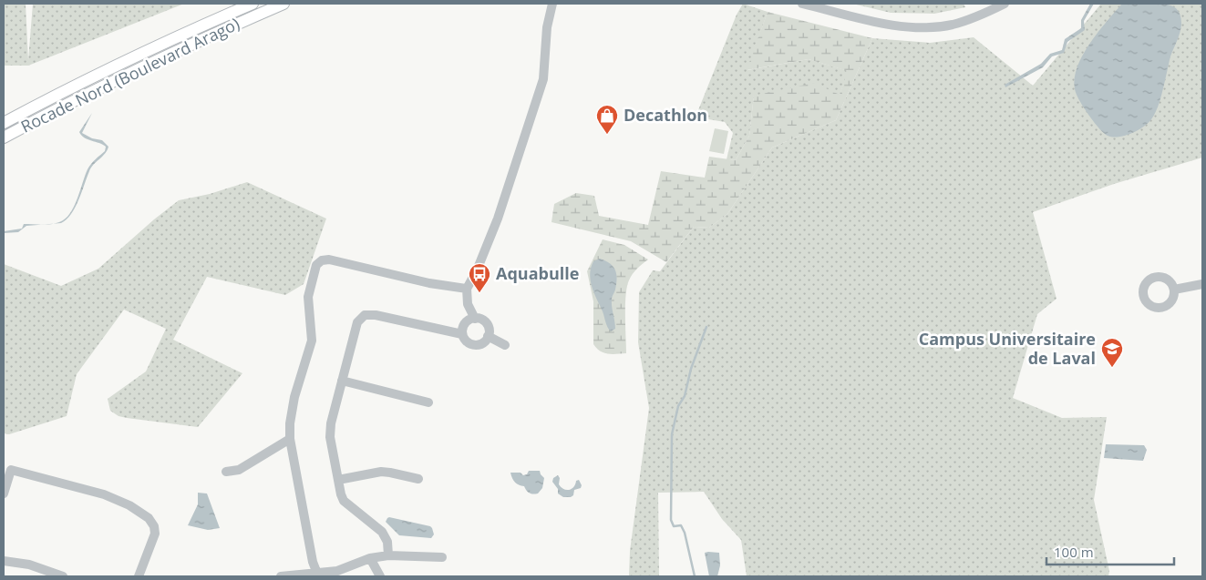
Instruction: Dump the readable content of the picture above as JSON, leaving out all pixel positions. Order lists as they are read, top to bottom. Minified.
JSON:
{"streets":{"main road":["Rocade Nord (Boulevard Arago)"]},"places":{"shop":["Decathlon"],"bus stop":["Aquabulle"],"school or university":["Campus Universitaire de Laval"]},"scale_bar":"100 m"}
